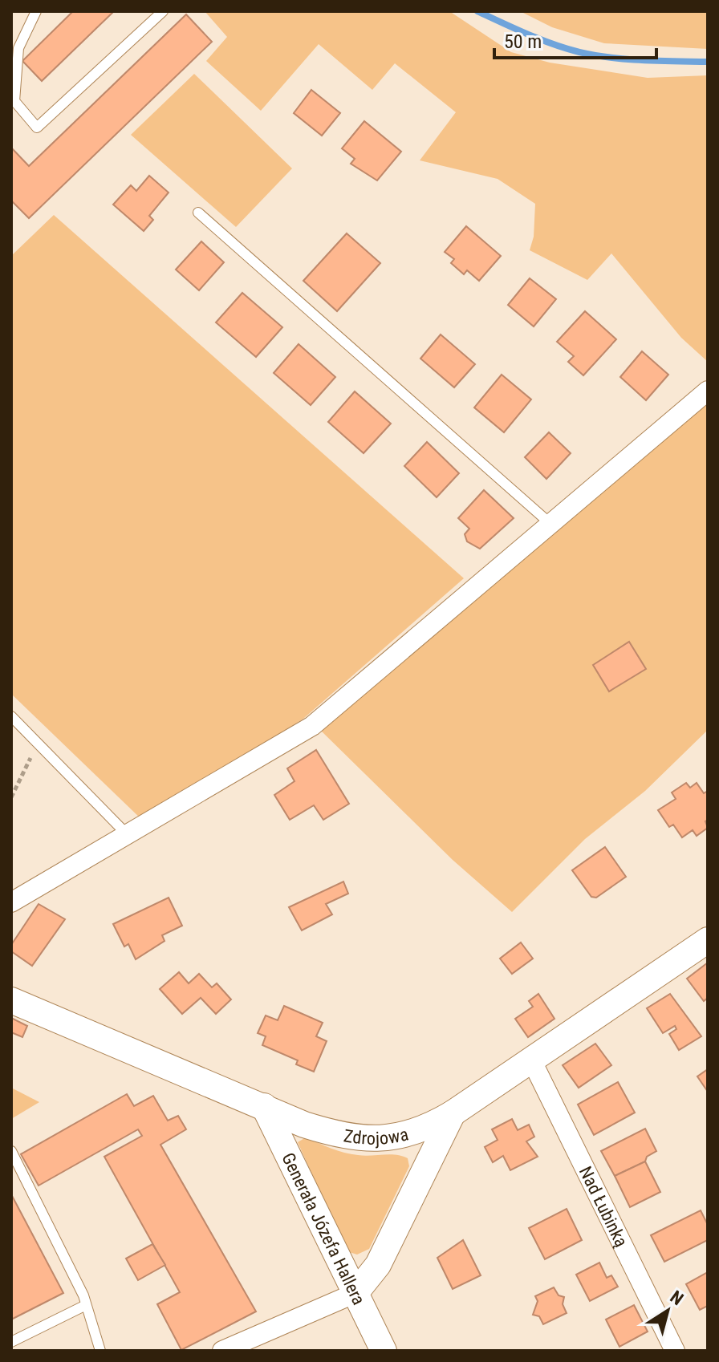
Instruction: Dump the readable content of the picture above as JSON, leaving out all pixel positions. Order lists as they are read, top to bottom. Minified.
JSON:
{"streets":{"street":["Zdrojowa","Nad Łubinką","Generała Józefa Hallera"]},"crossings":[["Zdrojowa","Nad Łubinką"],["Zdrojowa","Generała Józefa Hallera"]],"scale_bar":"50 m","north":"top right"}
